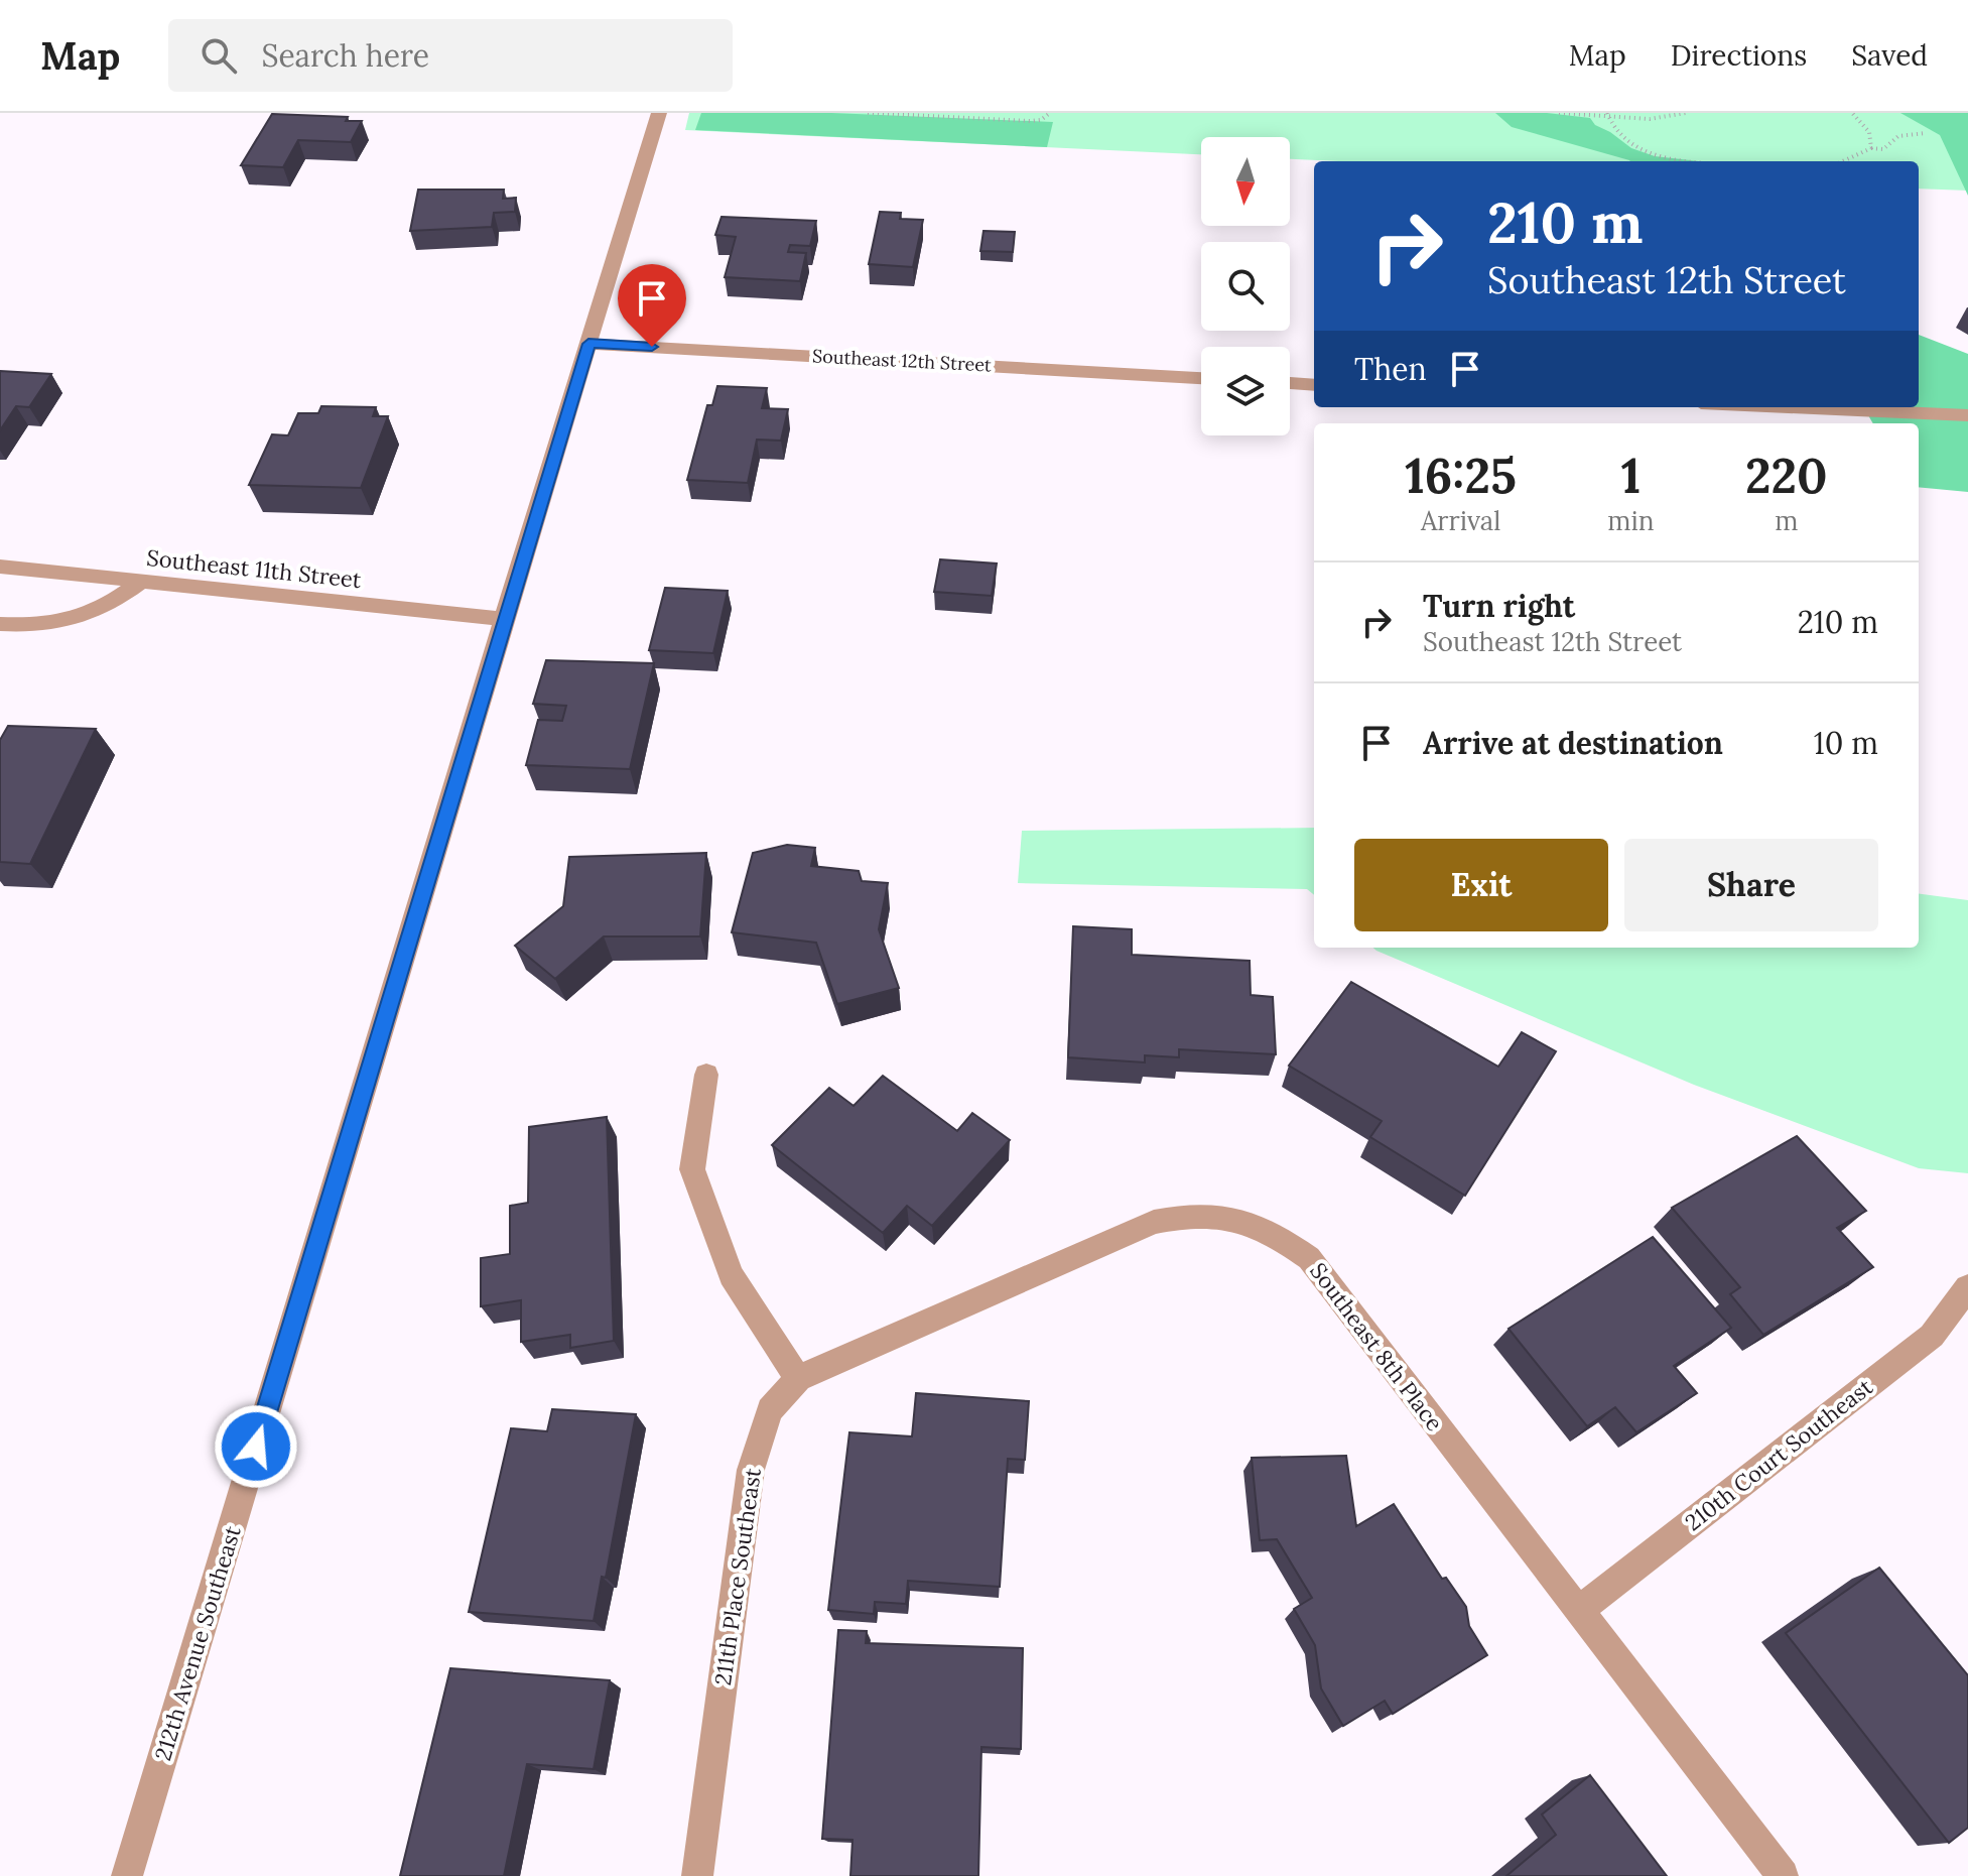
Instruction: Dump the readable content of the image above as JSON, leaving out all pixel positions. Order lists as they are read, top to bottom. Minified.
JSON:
{"streets":{"street":["Southeast 12th Street","Southeast 11th Street","Southeast 8th Place","210th Court Southeast","211th Place Southeast","212th Avenue Southeast"]},"crossings":[["Southeast 12th Street","212th Avenue Southeast"],["Southeast 11th Street","212th Avenue Southeast"],["Southeast 8th Place","210th Court Southeast"],["Southeast 8th Place","211th Place Southeast"]],"north":"bottom","page":{"header":"Map","search":"Search here","nav":["Map","Directions","Saved"],"turn":["210 m","Southeast 12th Street"],"then":"Then","eta":["16:25","Arrival","1","min","220","m"],"list":[{"name":"Turn right","note":"Southeast 12th Street","value":"210 m"},{"name":"Arrive at destination","value":"10 m"}],"buttons":["Exit","Share"]}}
